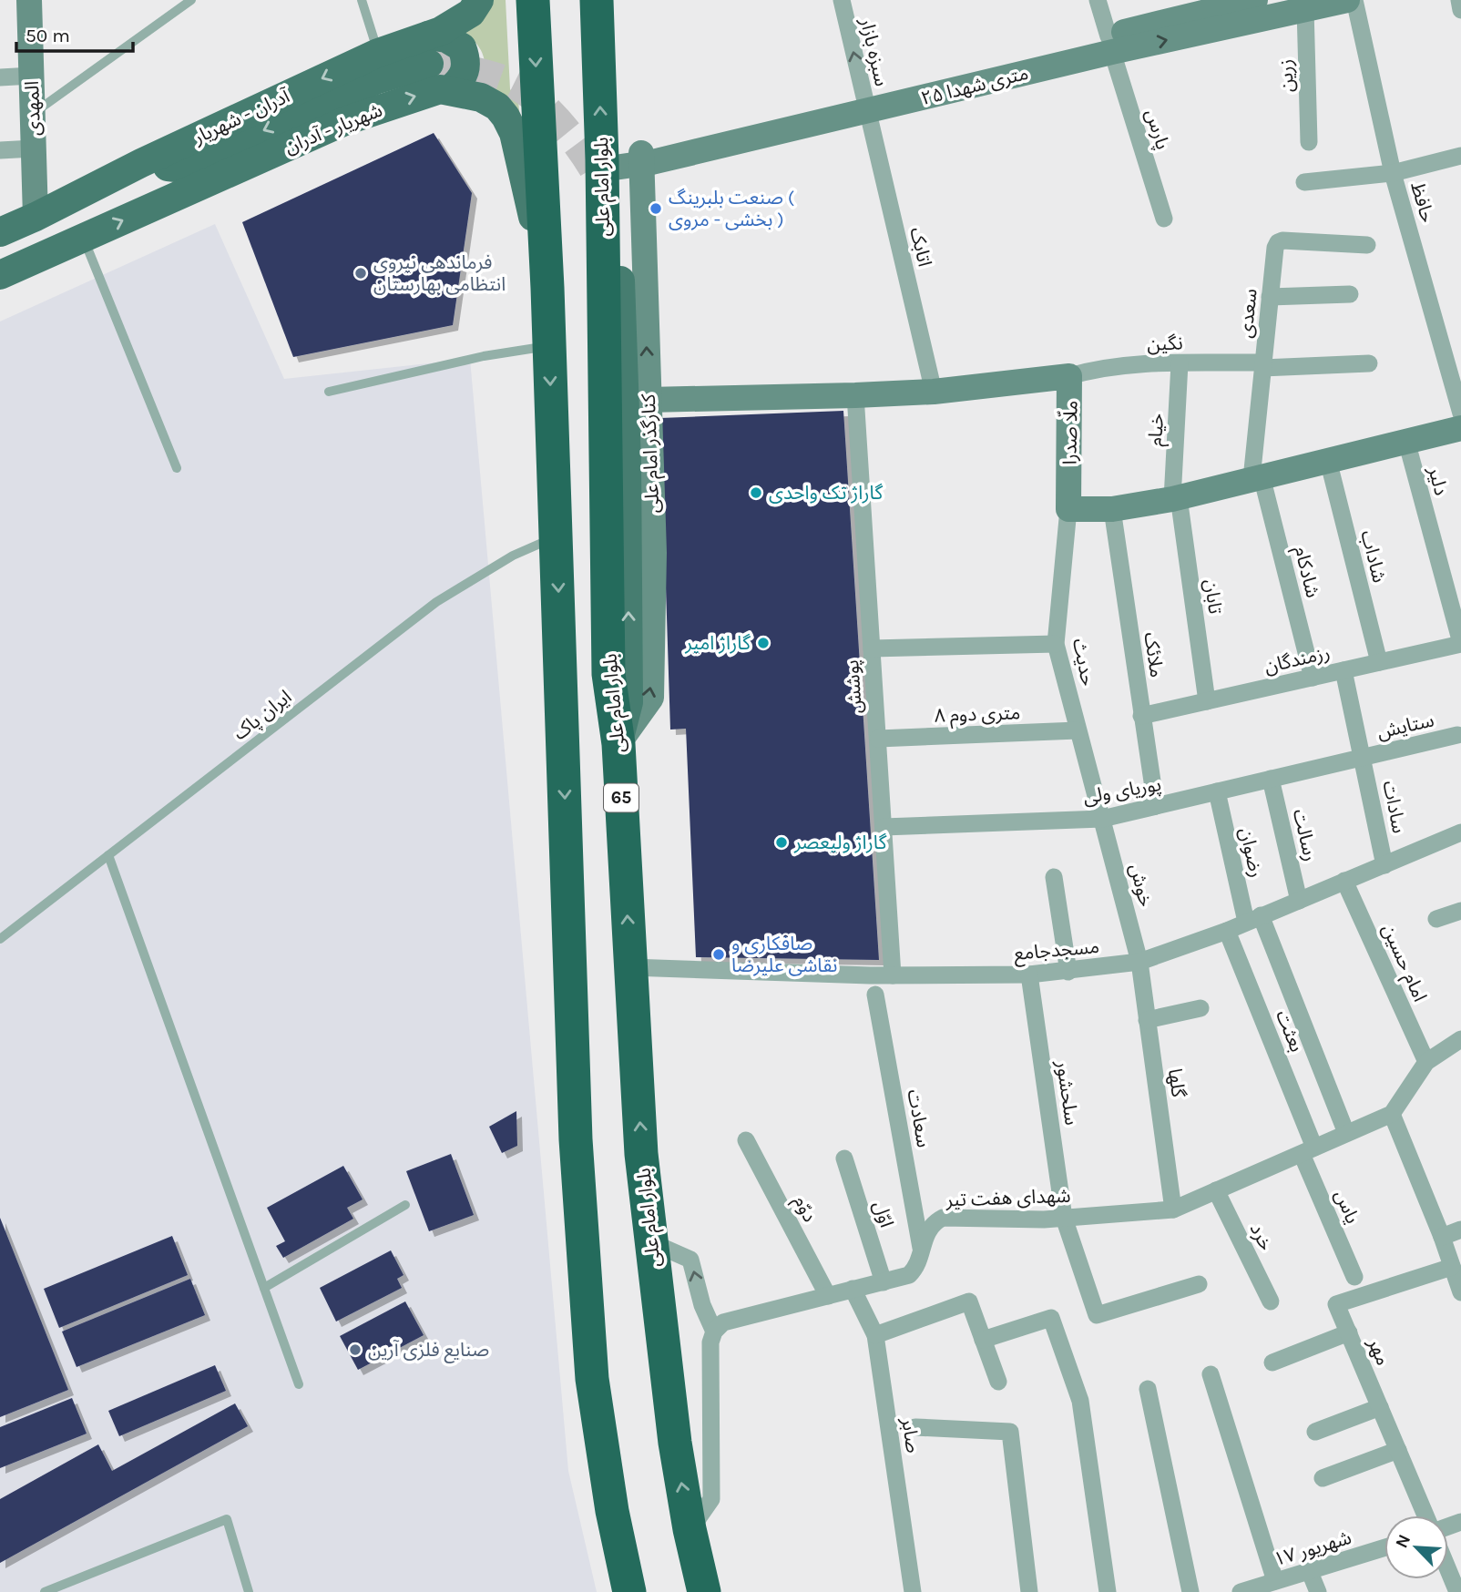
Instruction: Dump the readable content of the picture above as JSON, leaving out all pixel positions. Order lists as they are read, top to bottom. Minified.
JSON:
{"streets":{"highway":["بلوار امام علی","65"],"main road":["آدران - شهریار","شهریار - آدران"],"street":["سبزه بازار","زرین","۲۵ متری شهدا","المهدی","پارس","حافظ","اتابک","سعدی","نگین","خیام","ملّا صدرا","کنارگذر امام علی","دلیر","شاداب","شادکام","تابان","ملائک","رزمندگان","حدیث","پوشش","۸ متری دوم","ستایش","پوریای ولی","سادات","رسالت","رضوان","خوش","مسجدجامع","امام حسین","بعثت","گلها","سلحشور","سعادت","شهدای هفت تیر","یاس","دوّم","اوّل","خرد","مهر","صابر","۱۷ شهریور"],"lane":["ایران پاک"]},"crossings":[["سبزه بازار","۲۵ متری شهدا"],["سبزه بازار","اتابک"],["زرین","۲۵ متری شهدا"],["۲۵ متری شهدا","پارس"],["۲۵ متری شهدا","بلوار امام علی"],["۲۵ متری شهدا","اتابک"],["۲۵ متری شهدا","کنارگذر امام علی"],["المهدی","آدران - شهریار"],["بلوار امام علی","کنارگذر امام علی"],["بلوار امام علی","مسجدجامع"],["اتابک","ملّا صدرا"],["سعدی","نگین"],["سعدی","شادکام"],["نگین","خیام"],["نگین","ملّا صدرا"],["خیام","تابان"],["ملّا صدرا","کنارگذر امام علی"],["ملّا صدرا","حدیث"],["ملّا صدرا","پوشش"],["دلیر","رزمندگان"],["شاداب","رزمندگان"],["شادکام","رزمندگان"],["تابان","رزمندگان"],["ملائک","رزمندگان"],["ملائک","پوریای ولی"],["رزمندگان","سادات"],["حدیث","۸ متری دوم"],["حدیث","پوریای ولی"],["حدیث","خوش"],["پوشش","۸ متری دوم"],["پوشش","پوریای ولی"],["پوشش","مسجدجامع"],["ستایش","پوریای ولی"],["ستایش","سادات"],["پوریای ولی","سادات"],["پوریای ولی","رسالت"],["پوریای ولی","رضوان"],["پوریای ولی","خوش"],["سادات","مسجدجامع"],["رسالت","مسجدجامع"],["رضوان","مسجدجامع"],["رضوان","شهدای هفت تیر"],["خوش","مسجدجامع"],["خوش","گلها"],["مسجدجامع","امام حسین"],["مسجدجامع","بعثت"],["مسجدجامع","گلها"],["مسجدجامع","سلحشور"],["بعثت","شهدای هفت تیر"],["بعثت","یاس"],["گلها","شهدای هفت تیر"],["سلحشور","شهدای هفت تیر"],["سعادت","شهدای هفت تیر"],["شهدای هفت تیر","یاس"],["شهدای هفت تیر","دوّم"],["شهدای هفت تیر","اوّل"],["شهدای هفت تیر","خرد"],["شهدای هفت تیر","صابر"]],"one_way":["سبزه بازار","کنارگذر امام علی"],"places":["صنعت بلبرینگ ( بخشی - مروی )","فرماندهی نیروی انتظامی بهارستان","گاراژ تک واحدی","گاراژ امیر","گاراژ ولیعصر","صافکاری و نقاشی عليرضا","صنایع فلزی آرین"],"scale_bar":"50 m","north":"top left"}
